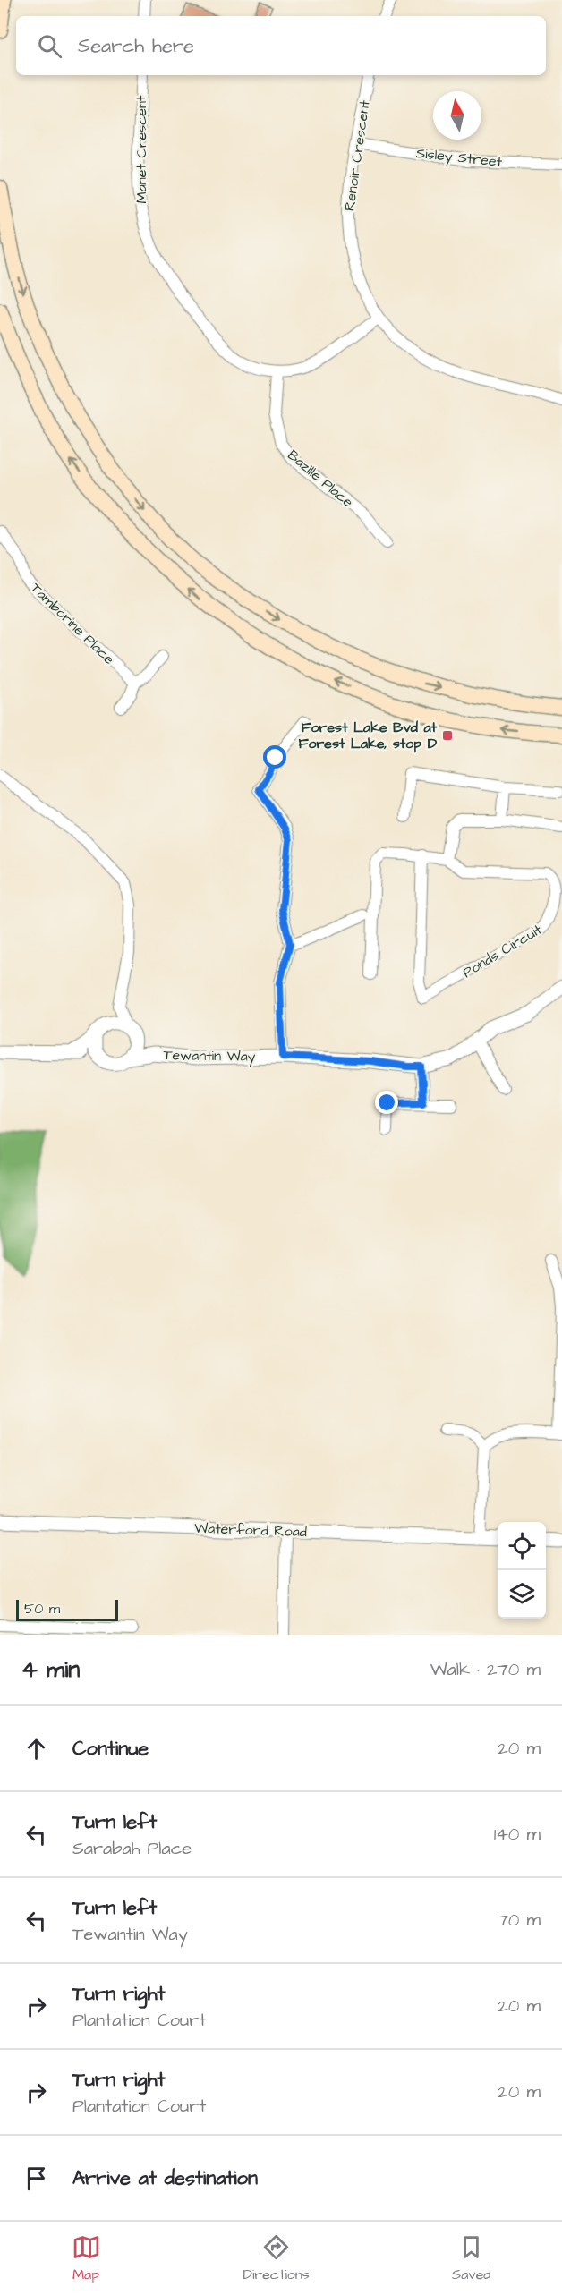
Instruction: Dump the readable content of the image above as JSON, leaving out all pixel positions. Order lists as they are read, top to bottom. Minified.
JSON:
{"streets":{"street":["Manet Crescent","Renoir Crescent","Sisley Street","Bazille Place","Tamborine Place","Ponds Circuit","Tewantin Way","Waterford Road"]},"crossings":[["Manet Crescent","Renoir Crescent"],["Manet Crescent","Bazille Place"],["Renoir Crescent","Sisley Street"]],"places":{"transit":["Forest Lake Bvd at Forest Lake, stop D"]},"scale_bar":"50 m","north":"top","page":{"search":"Search here","scale":"50 m","heading":["4 min","Walk · 270 m"],"list":[["Continue","20 m"],["Turn left","Sarabah Place","140 m"],["Turn left","Tewantin Way","70 m"],["Turn right","Plantation Court","20 m"],["Turn right","Plantation Court","20 m"],"Arrive at destination"],"nav":["Map","Directions","Saved"]}}
